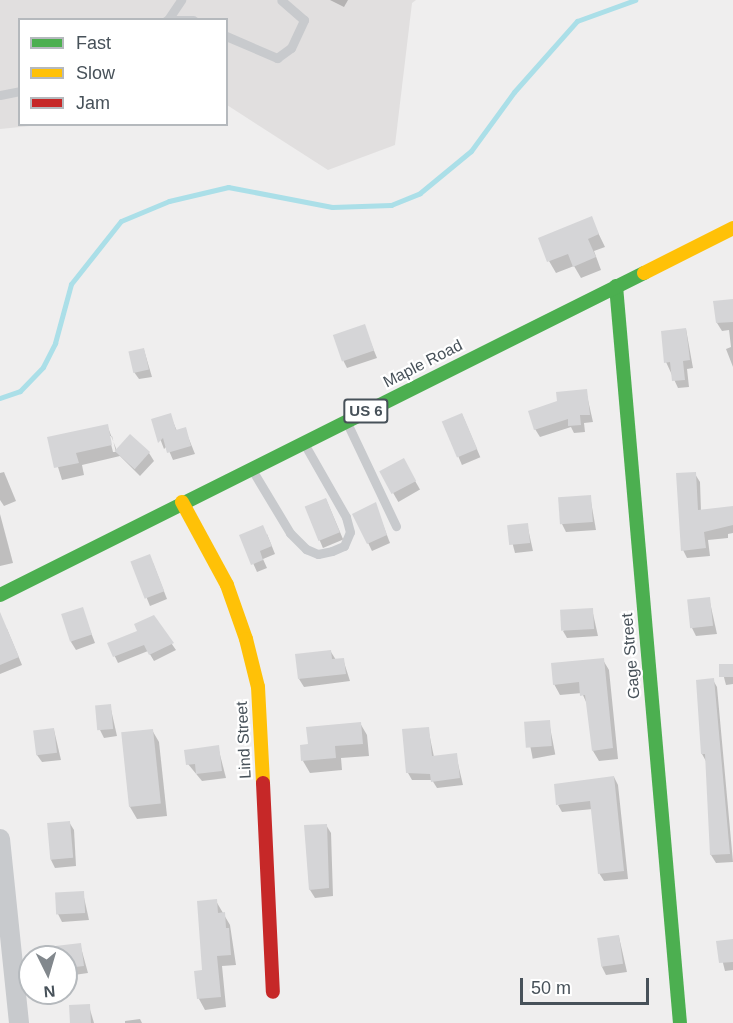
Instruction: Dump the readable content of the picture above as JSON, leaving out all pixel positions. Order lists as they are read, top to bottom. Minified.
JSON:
{"streets":{"street":["Maple Road","US 6","Gage Street","Lind Street"]},"crossings":[["Maple Road","Gage Street"],["Maple Road","Lind Street"]],"legend":["Fast","Slow","Jam"],"scale_bar":"50 m","north":"bottom"}
